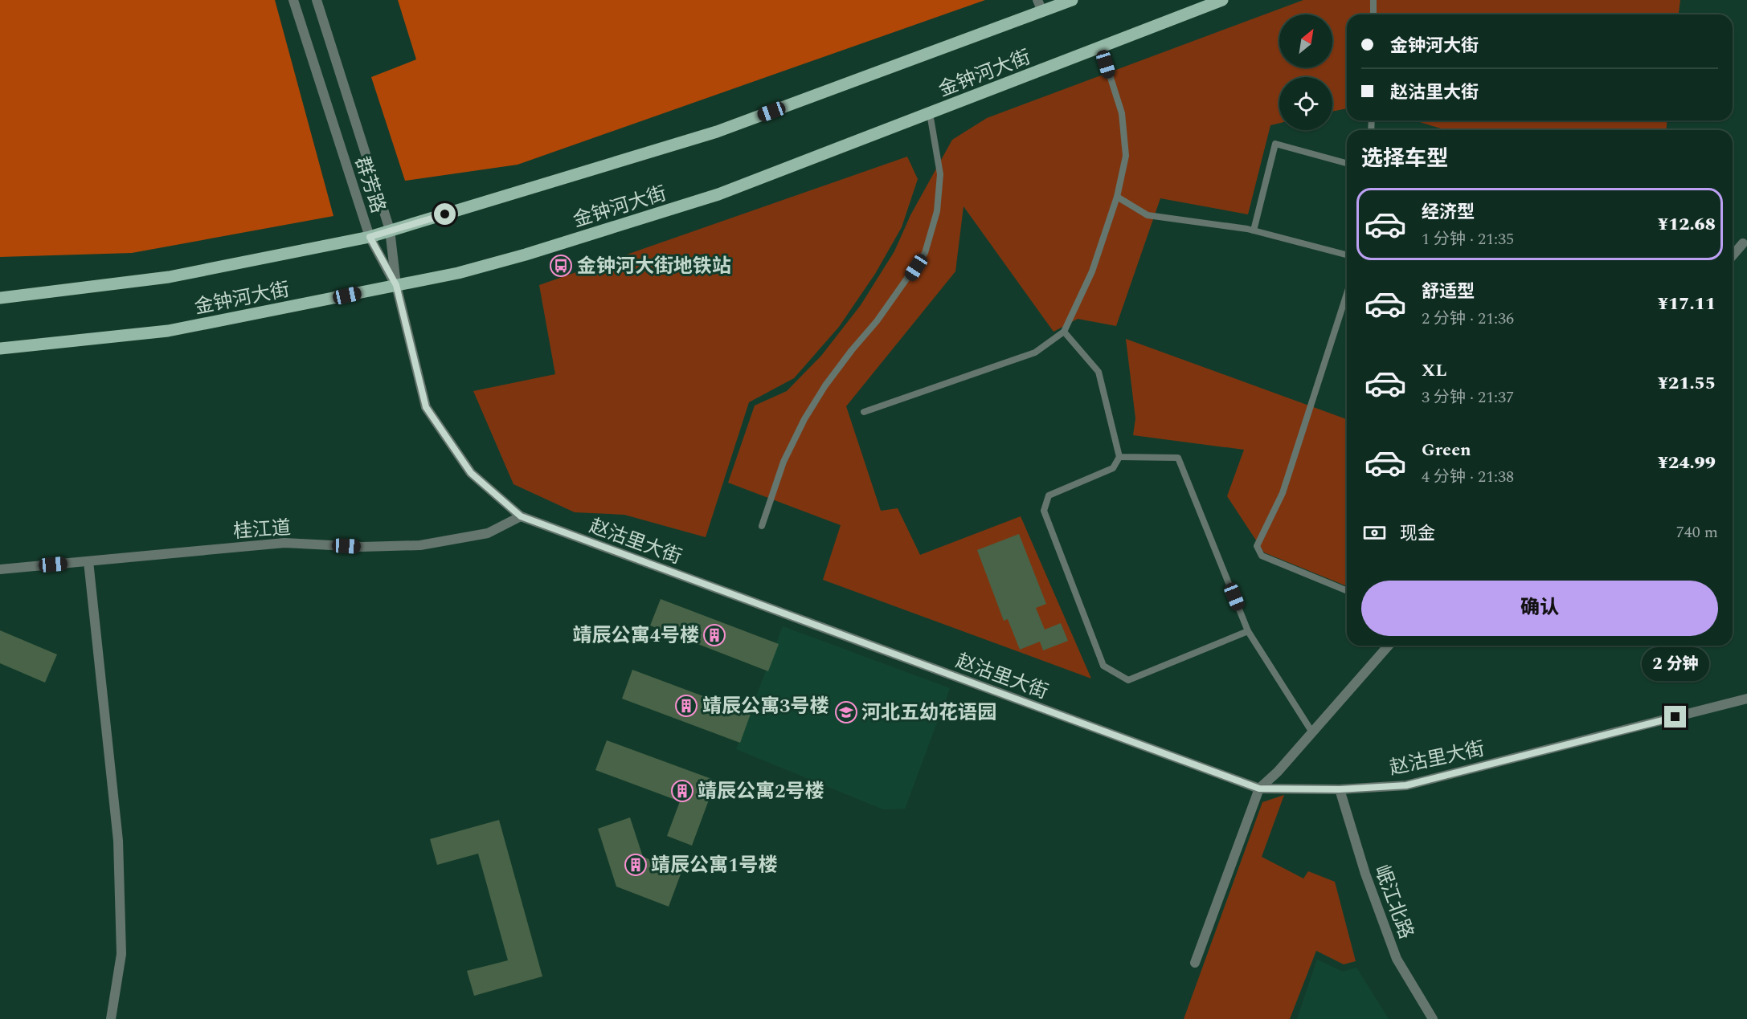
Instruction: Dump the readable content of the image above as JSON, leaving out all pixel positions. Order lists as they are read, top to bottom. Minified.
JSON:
{"streets":{"main road":["金钟河大街"],"street":["群芳路","桂江道","赵沽里大街","岷江北路"]},"crossings":[["金钟河大街","群芳路"],["金钟河大街","赵沽里大街"],["群芳路","赵沽里大街"],["桂江道","赵沽里大街"],["赵沽里大街","岷江北路"]],"places":{"bus stop":["金钟河大街地铁站"],"building":["靖辰公寓4号楼","靖辰公寓3号楼","靖辰公寓2号楼","靖辰公寓1号楼"],"school or university":["河北五幼花语园"]},"north":"top right","page":{"banner":["金钟河大街","赵沽里大街"],"heading":"选择车型","list":[{"name":"经济型","note":"1 分钟 · 21:35","value":"¥12.68"},{"name":"舒适型","note":"2 分钟 · 21:36","value":"¥17.11"},{"name":"XL","note":"3 分钟 · 21:37","value":"¥21.55"},{"name":"Green","note":"4 分钟 · 21:38","value":"¥24.99"}],"pay":["现金","740 m"],"buttons":"确认","bubble":"2 分钟"}}
